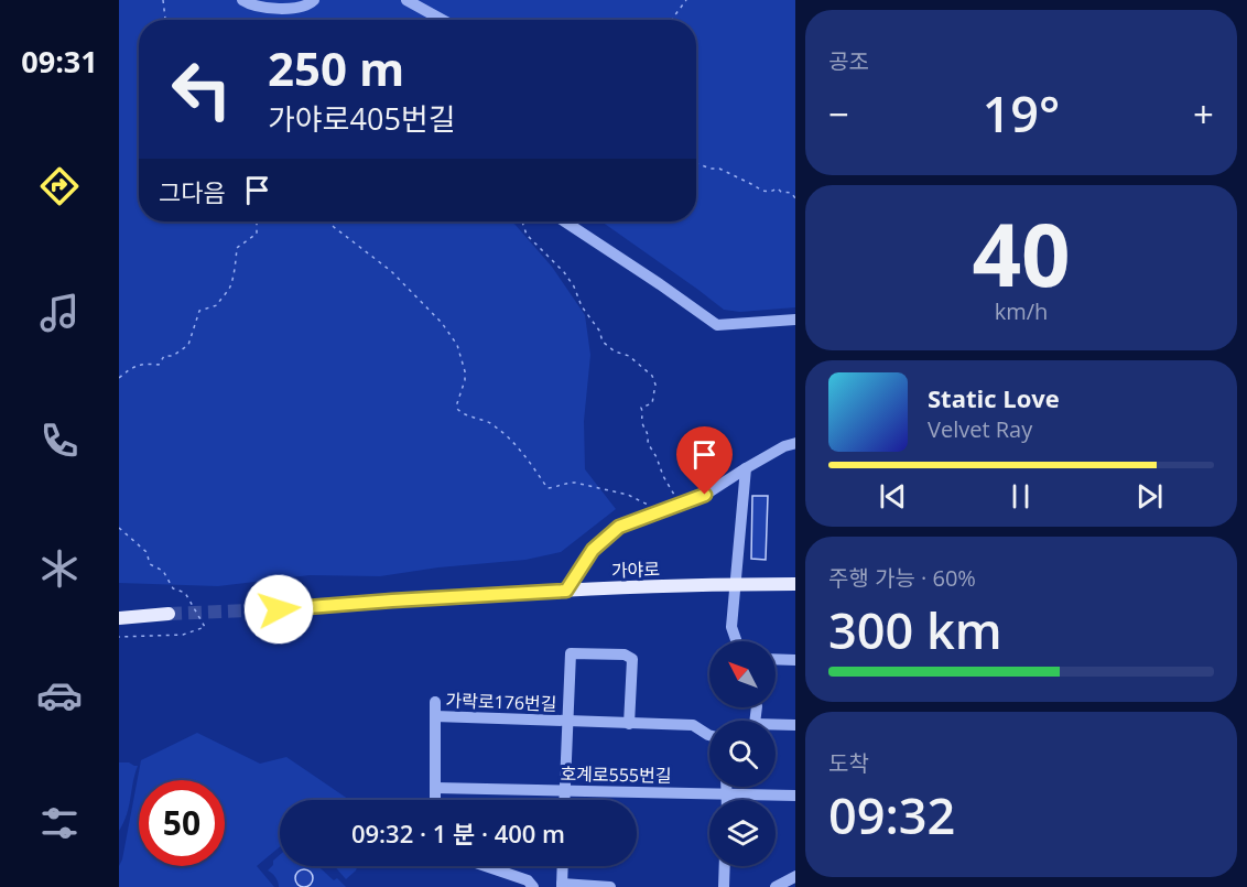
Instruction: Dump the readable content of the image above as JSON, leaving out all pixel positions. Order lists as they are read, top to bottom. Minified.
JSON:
{"streets":{"main road":["가야로"],"street":["가락로176번길","호계로555번길"]},"crossings":[["가락로176번길","호계로555번길"]],"north":"top left","page":{"tabs":"09:31","tile":["공조",["40","km/h"],["주행 가능 · 60%","300 km"],["도착","09:32"]],"turn":["250 m","가야로405번길"],"heat":["−","19°","+"],"then":"그다음","song":["Static Love","Velvet Ray"],"limit":"50","trip":"09:32 · 1 분 · 400 m"}}
